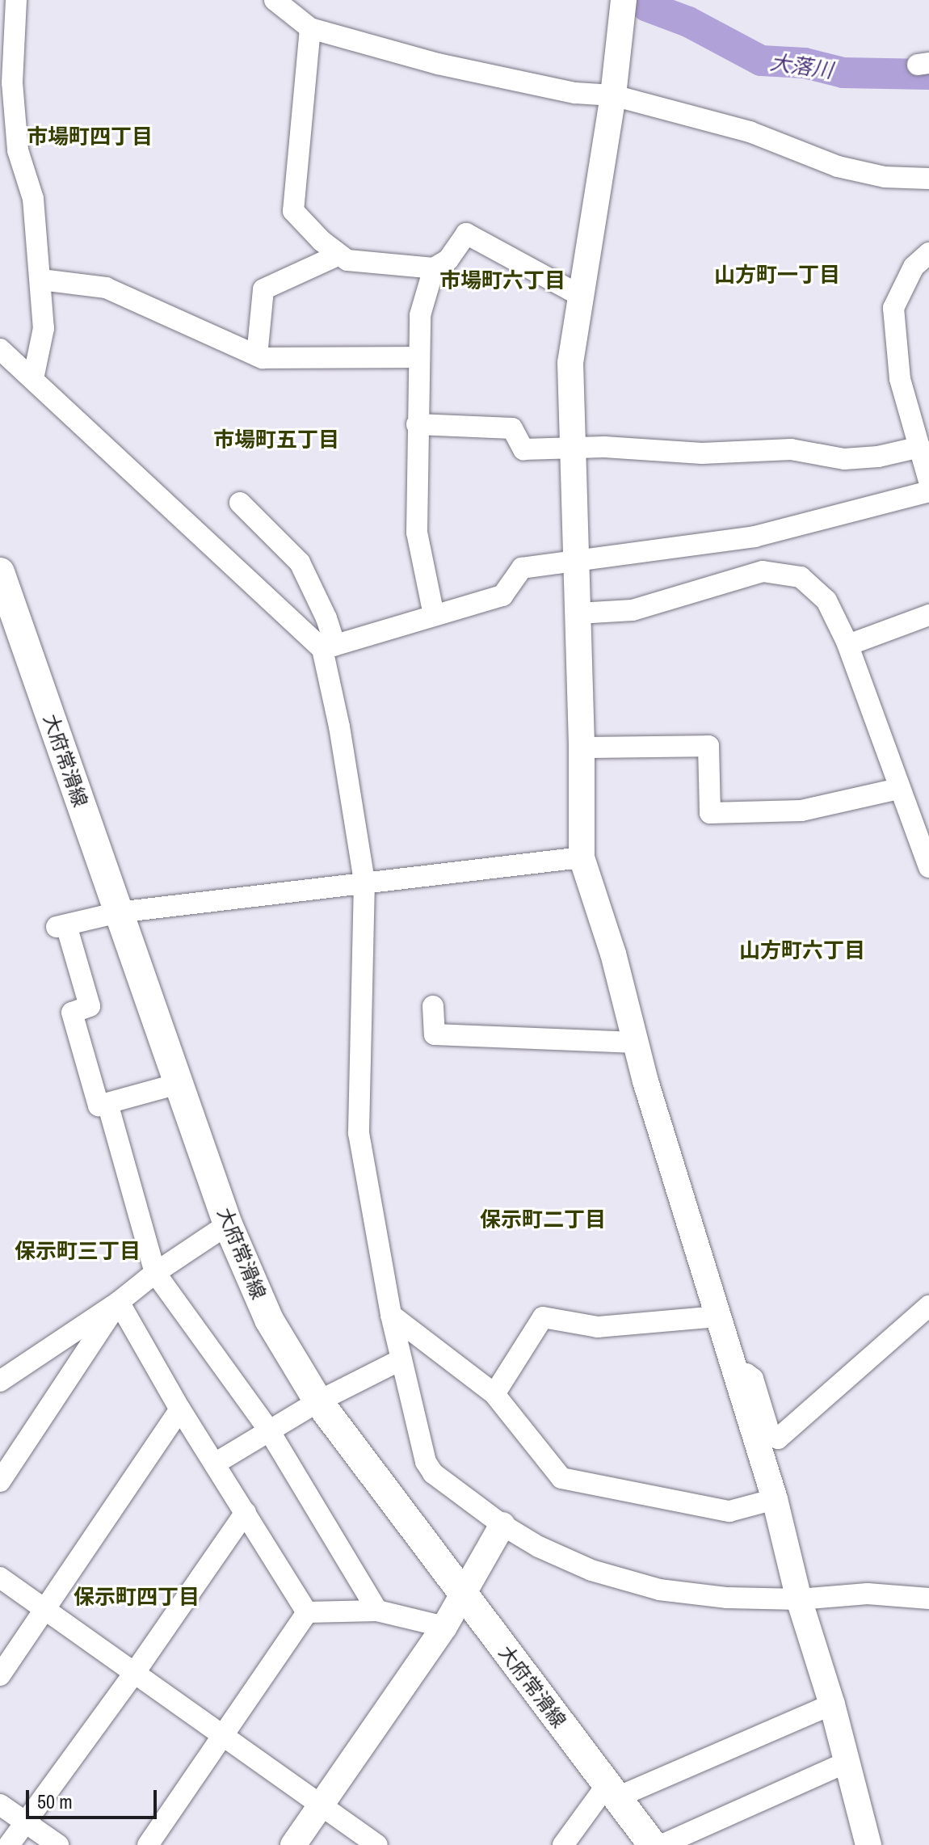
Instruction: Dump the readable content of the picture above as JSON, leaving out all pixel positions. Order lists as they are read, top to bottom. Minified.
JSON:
{"streets":{"main road":["大府常滑線"]},"districts":["市場町四丁目","山方町一丁目","市場町六丁目","市場町五丁目","山方町六丁目","保示町二丁目","保示町三丁目","保示町四丁目"],"water":["大落川"],"scale_bar":"50 m"}
